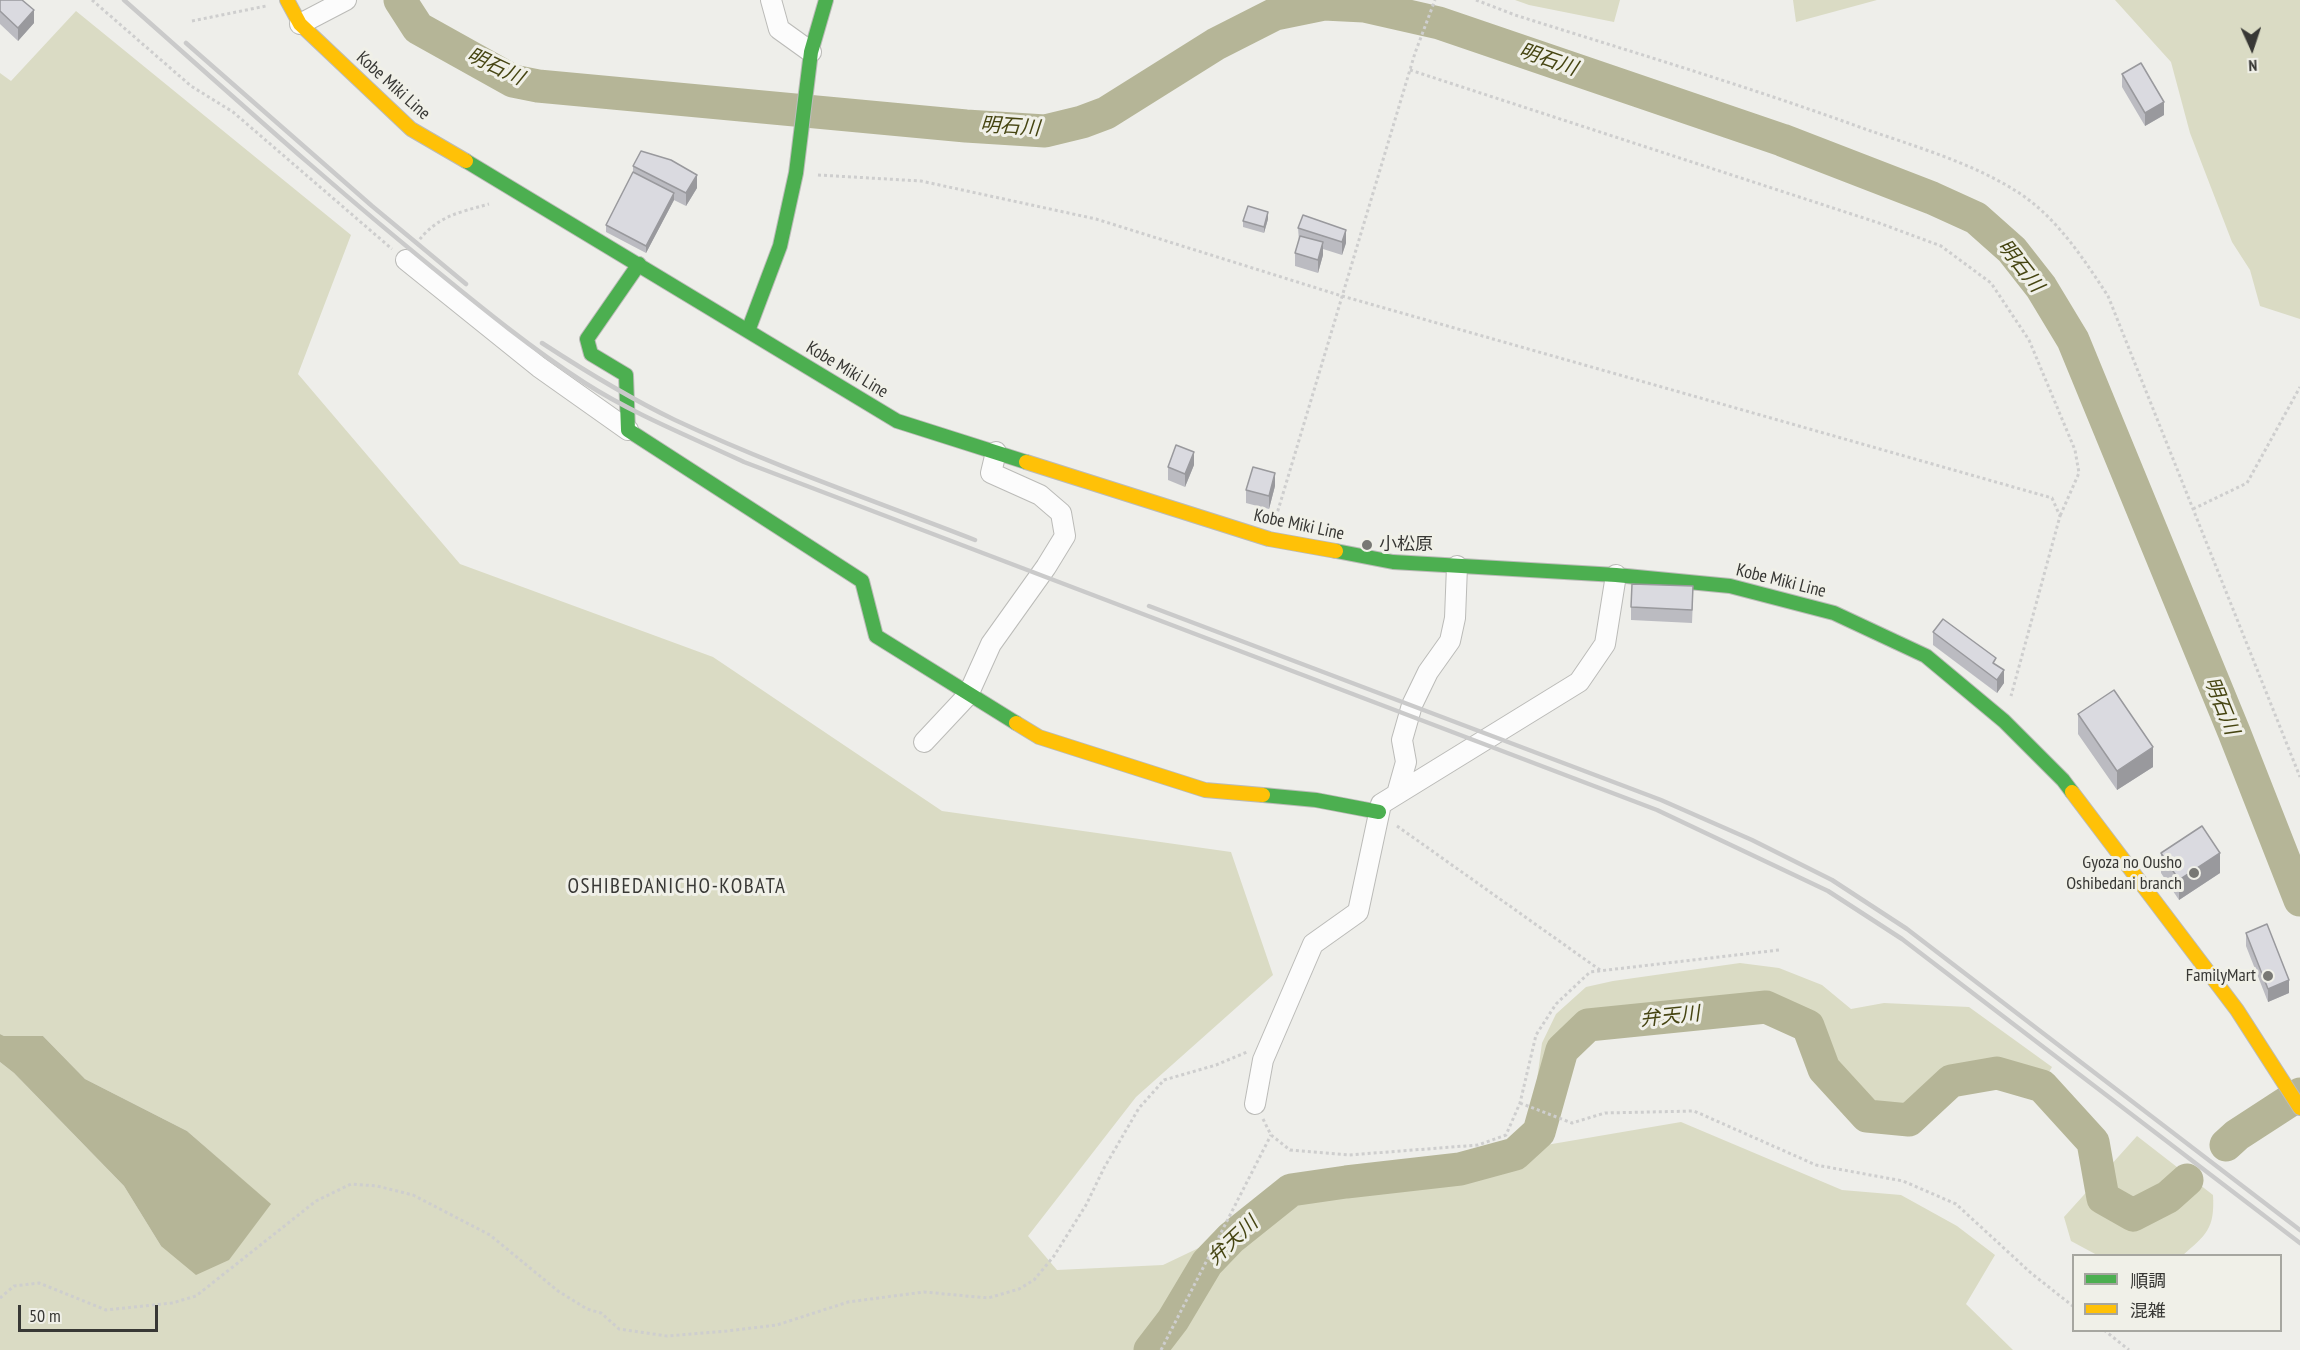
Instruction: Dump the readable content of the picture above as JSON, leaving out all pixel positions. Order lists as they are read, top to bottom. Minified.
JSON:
{"streets":{"main road":["Kobe Miki Line"]},"districts":["OSHIBEDANICHO-KOBATA"],"water":["明石川","弁天川"],"places":["小松原","Gyoza no Ousho Oshibedani branch","FamilyMart"],"legend":["順調","混雑"],"scale_bar":"50 m","north":"bottom"}
